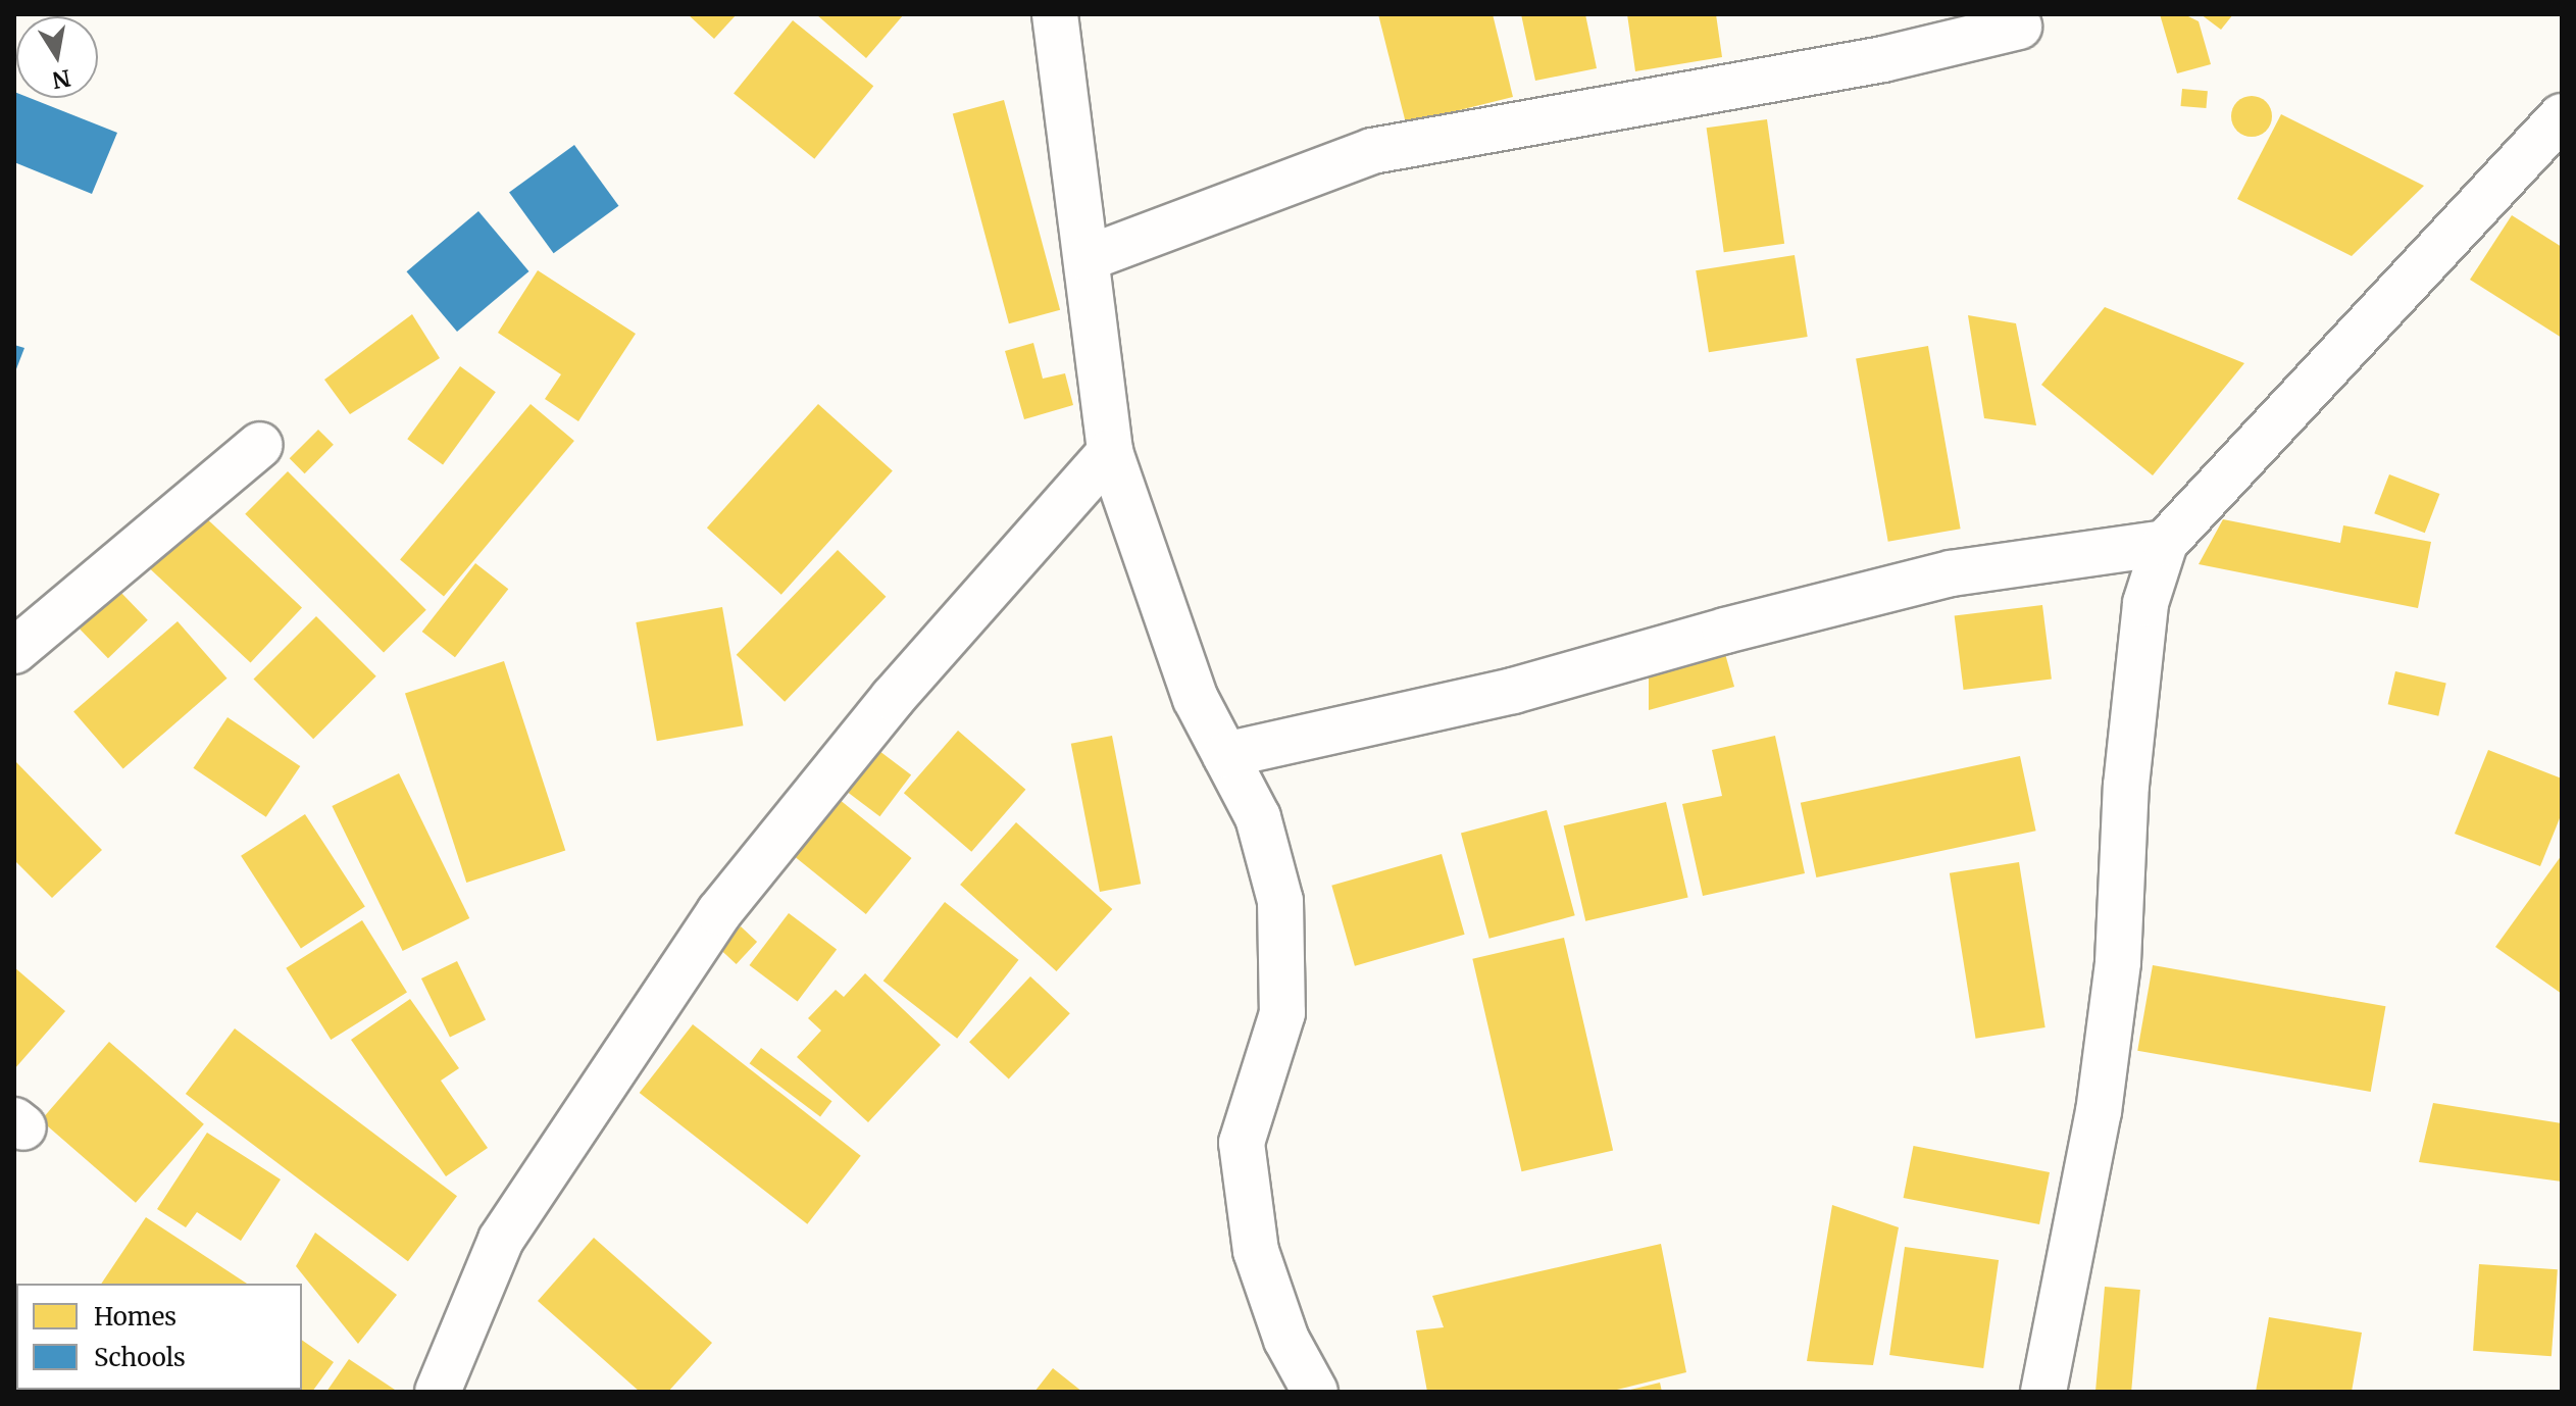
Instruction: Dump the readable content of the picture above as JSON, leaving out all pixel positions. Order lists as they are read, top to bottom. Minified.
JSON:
{"legend":["Homes","Schools"],"north":"bottom"}
